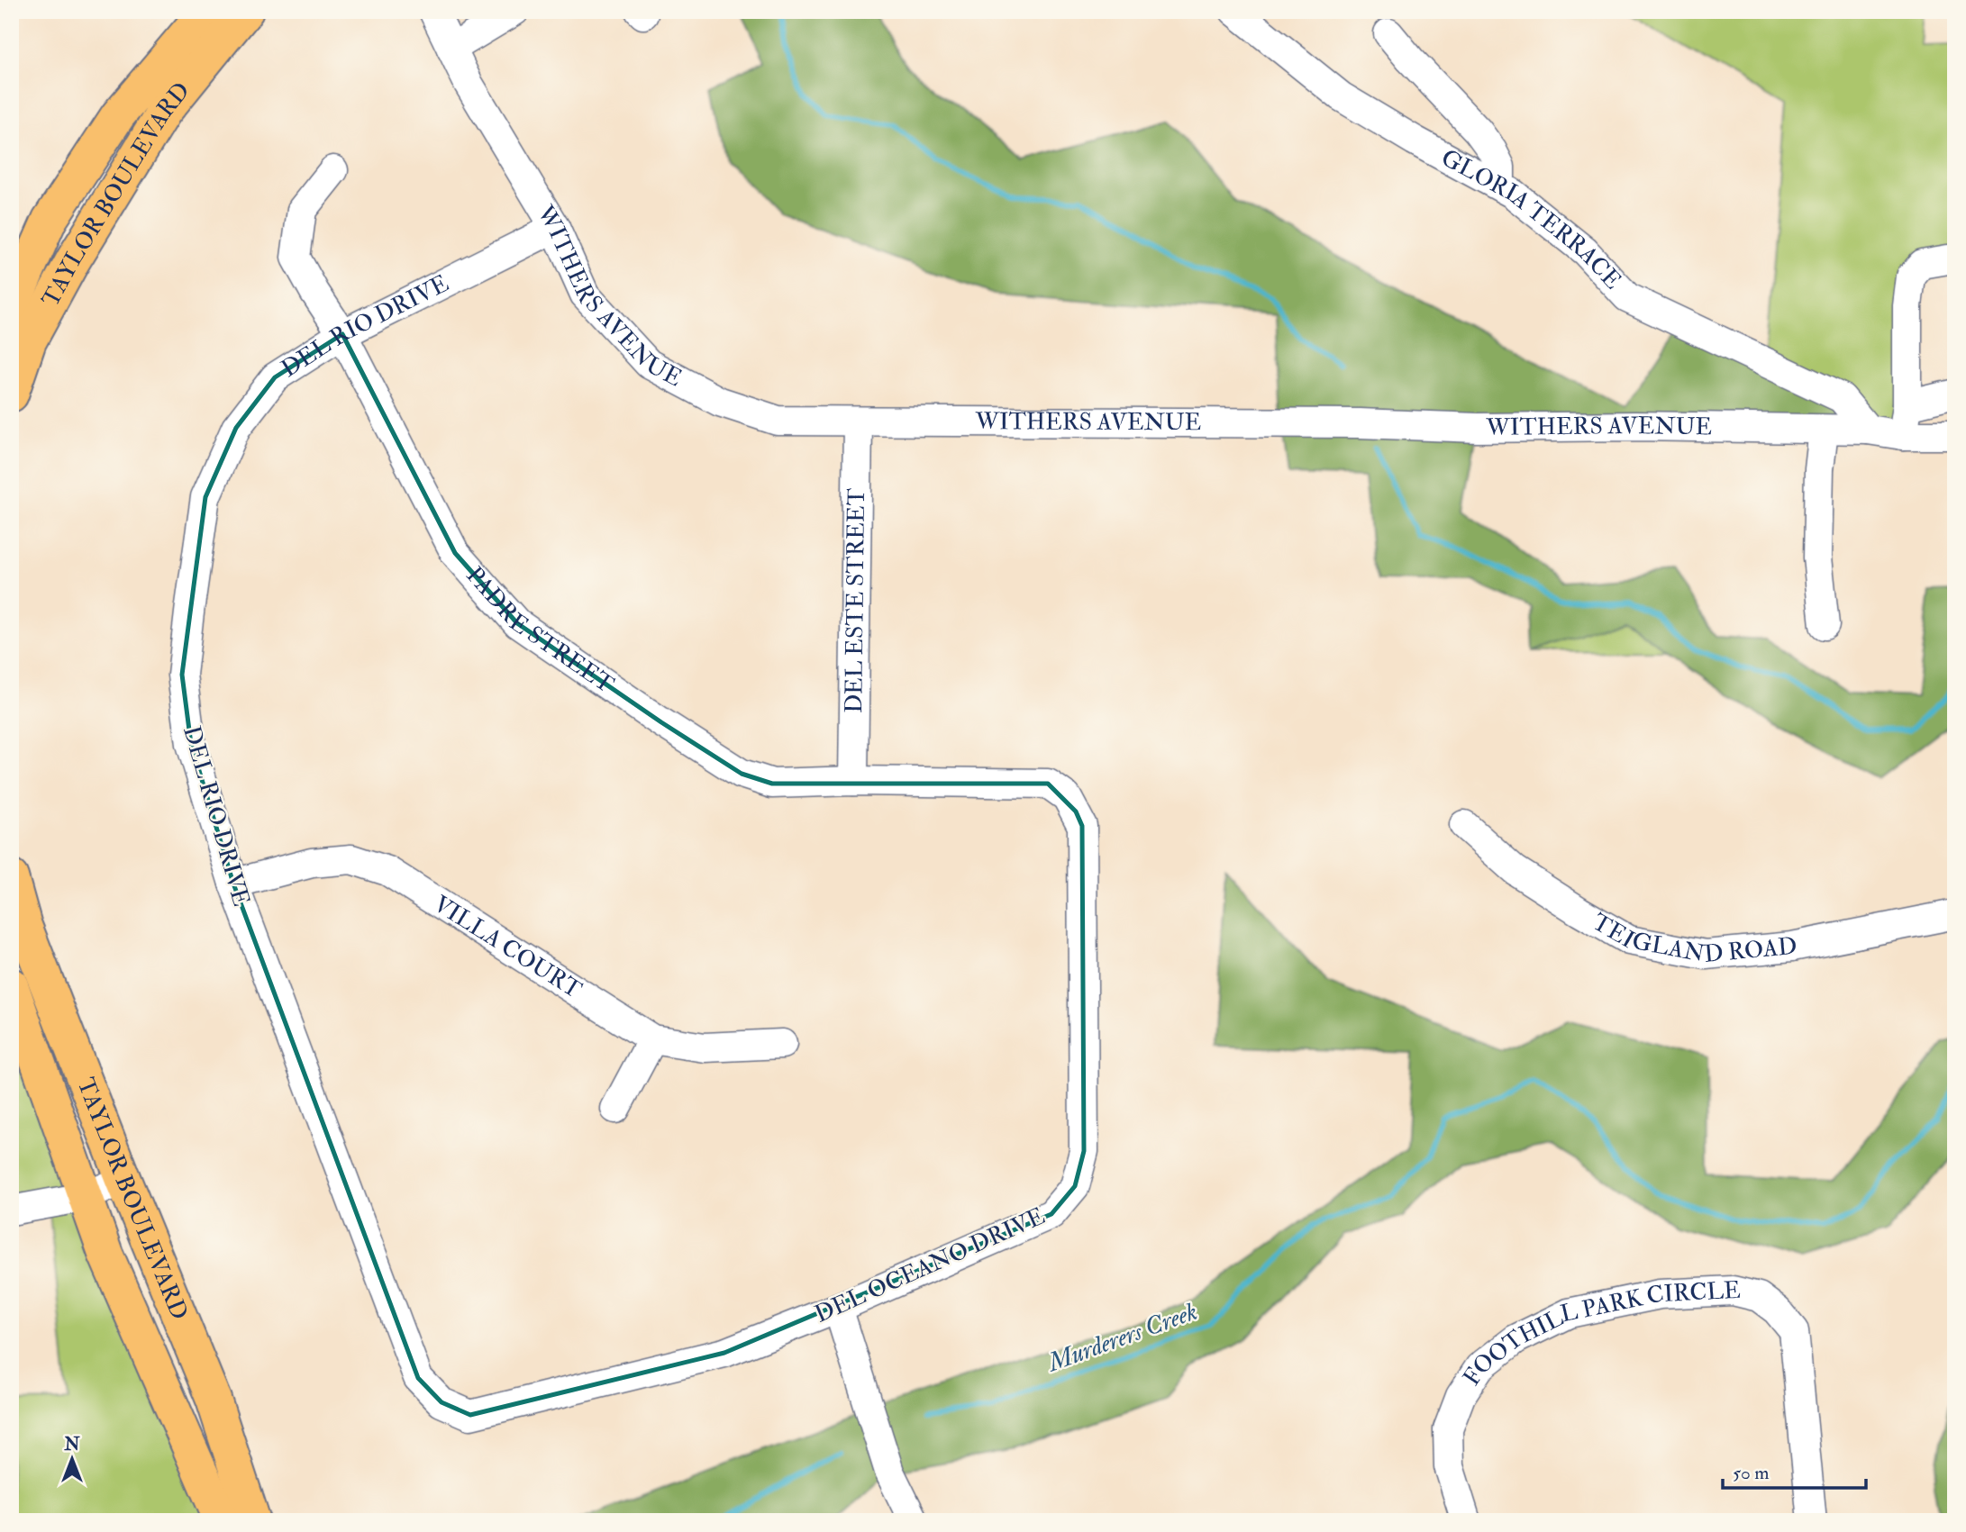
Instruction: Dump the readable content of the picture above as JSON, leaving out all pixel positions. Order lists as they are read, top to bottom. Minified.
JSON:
{"streets":{"main road":["TAYLOR BOULEVARD"],"street":["GLORIA TERRACE","WITHERS AVENUE","DEL RIO DRIVE","DEL ESTE STREET","PADRE STREET","TEIGLAND ROAD","VILLA COURT","DEL OCEANO DRIVE","FOOTHILL PARK CIRCLE"]},"crossings":[["GLORIA TERRACE","WITHERS AVENUE"],["WITHERS AVENUE","DEL RIO DRIVE"],["WITHERS AVENUE","DEL ESTE STREET"],["DEL RIO DRIVE","PADRE STREET"],["DEL RIO DRIVE","VILLA COURT"],["DEL RIO DRIVE","DEL OCEANO DRIVE"],["DEL ESTE STREET","PADRE STREET"],["DEL ESTE STREET","DEL OCEANO DRIVE"],["PADRE STREET","DEL OCEANO DRIVE"]],"water":["Murderers Creek"],"scale_bar":"50 m","north":"top"}
